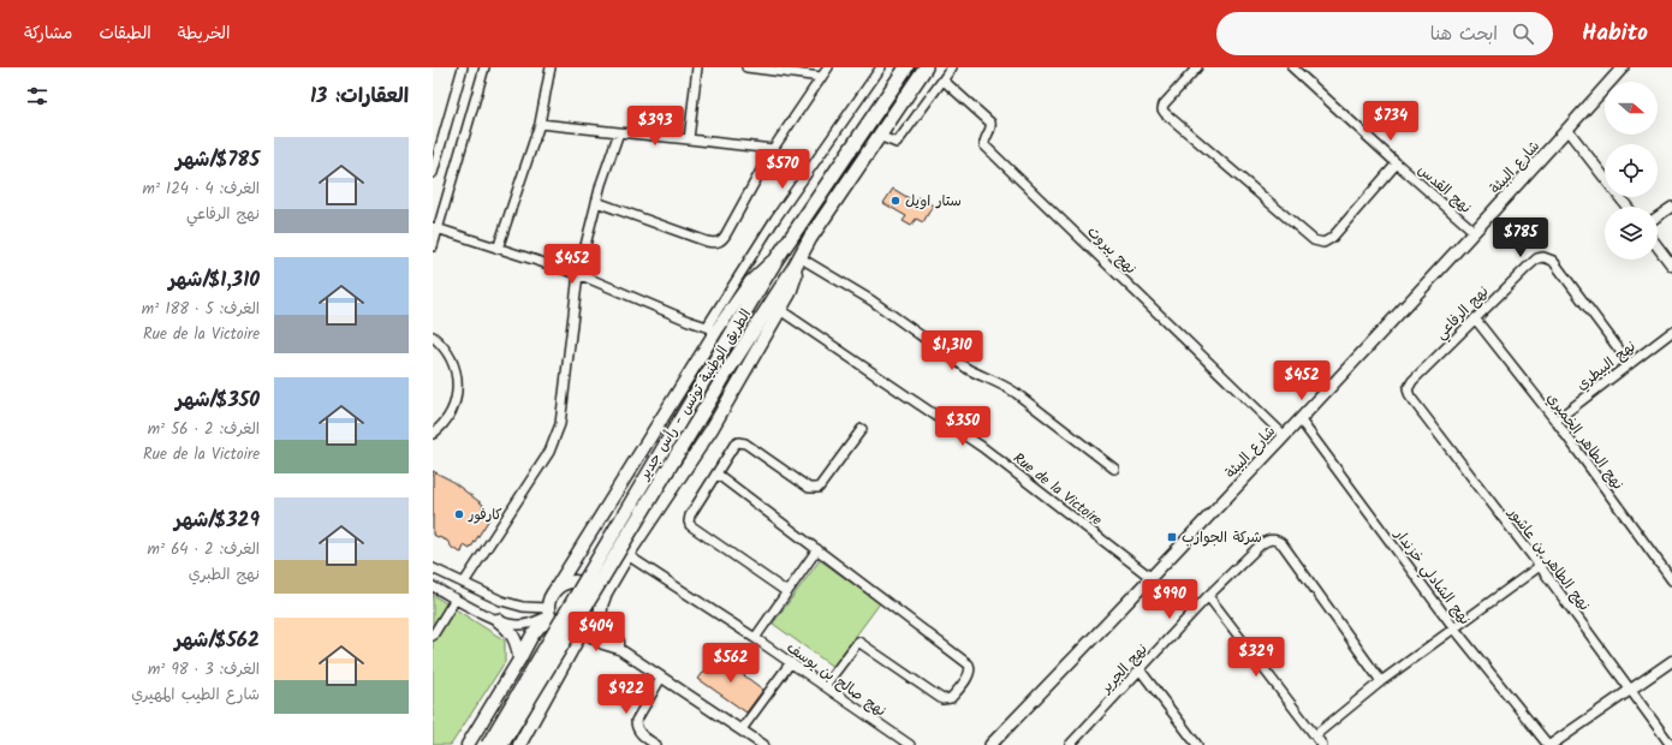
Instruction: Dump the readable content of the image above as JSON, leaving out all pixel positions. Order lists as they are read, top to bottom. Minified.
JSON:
{"streets":{"highway":["الطريق الوطنية تونس - رأس جدير"],"main road":["شارع البيئة"],"street":["نهج القدس","نهج بيروت","نهج الرفاعي","نهج البيطري","نهج الطاهر الخميري","Rue de la Victoire","نهج الطاهر بن عاشور","نهج الشادلي خزندار","نهج الجرير","نهج صالح بن يوسف"]},"crossings":[["شارع البيئة","نهج القدس"],["شارع البيئة","نهج بيروت"],["شارع البيئة","Rue de la Victoire"],["شارع البيئة","نهج الشادلي خزندار"],["نهج الرفاعي","نهج البيطري"],["نهج الرفاعي","نهج الطاهر الخميري"],["نهج الرفاعي","نهج الطاهر بن عاشور"],["نهج البيطري","نهج الطاهر الخميري"]],"places":{"other":["ستار اويل","كارفور"],"transit":["شركة الجوارب"]},"north":"right","page":{"header":"Habito","search":"ابحث هنا","nav":["الخريطة","الطبقات","مشاركة"],"heading":"العقارات: 13","price":["$734","$393","$570","$785","$452","$1,310","$452","$350","$990","$404","$329","$562","$922"],"list":[{"name":"$785/شهر","note":"الغرف: 4 · 124 m² · نهج الرفاعي"},{"name":"$1,310/شهر","note":"الغرف: 5 · 188 m² · Rue de la Victoire"},{"name":"$350/شهر","note":"الغرف: 2 · 56 m² · Rue de la Victoire"},{"name":"$329/شهر","note":"الغرف: 2 · 64 m² · نهج الطبري"},{"name":"$562/شهر","note":"الغرف: 3 · 98 m² · شارع الطيب المهيري"}]}}
